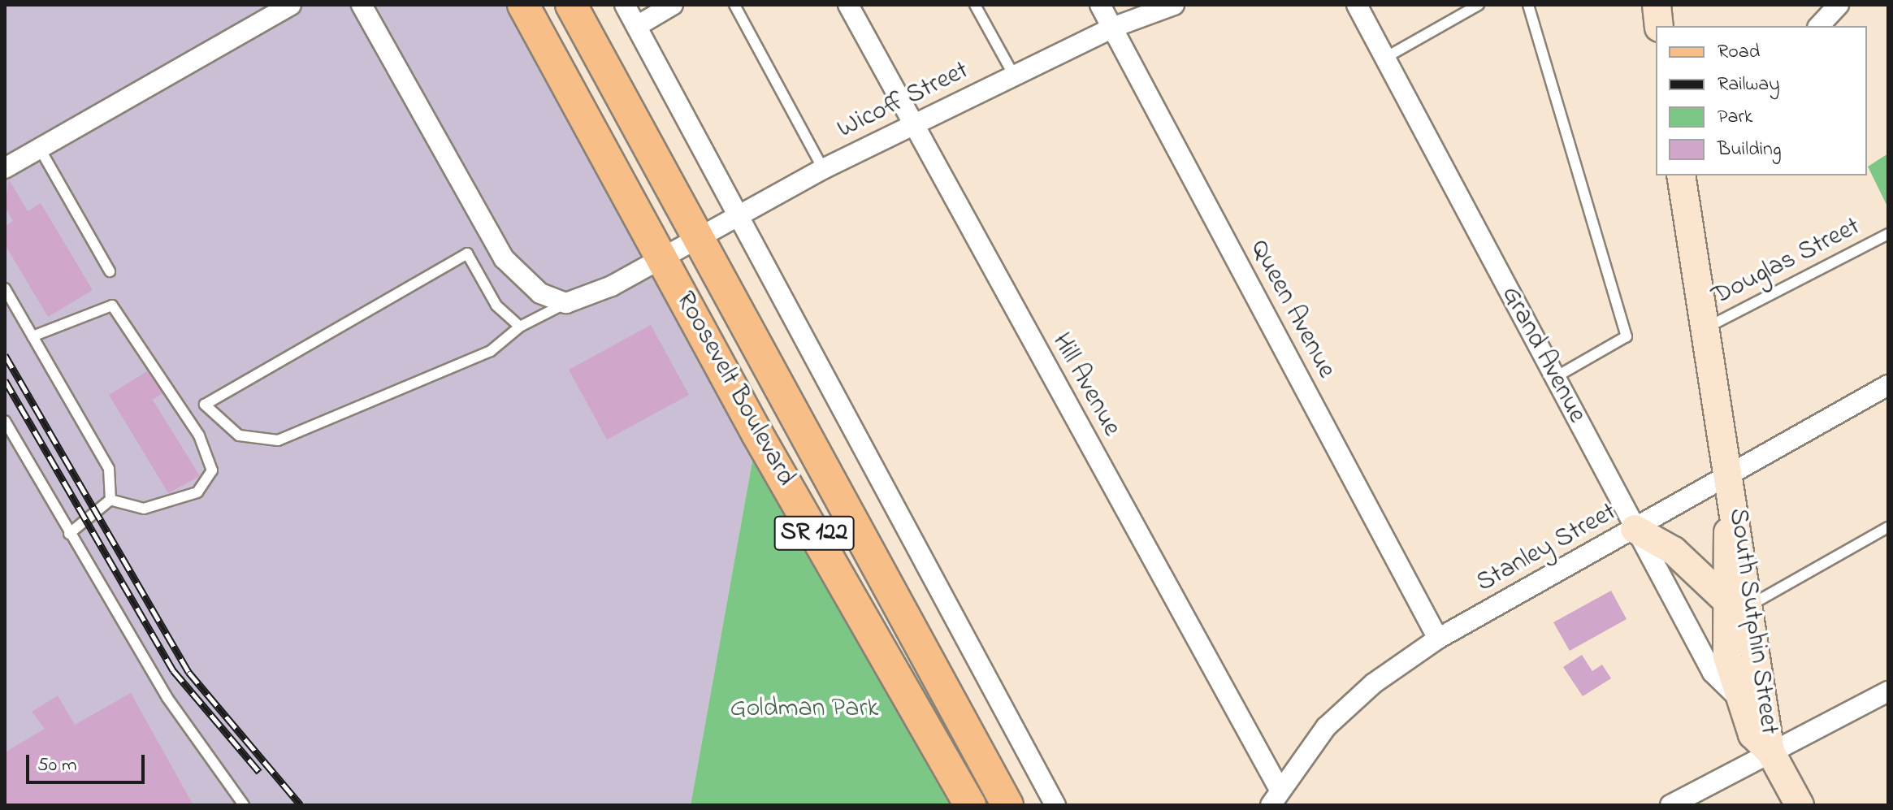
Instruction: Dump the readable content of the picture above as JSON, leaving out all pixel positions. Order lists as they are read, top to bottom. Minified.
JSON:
{"streets":{"main road":["Roosevelt Boulevard","SR 122"],"street":["Wicoff Street","Queen Avenue","Grand Avenue","Hill Avenue","Stanley Street","South Sutphin Street"],"lane":["Douglas Street"]},"crossings":[["Wicoff Street","Queen Avenue"],["Wicoff Street","Hill Avenue"],["Wicoff Street","Roosevelt Boulevard"],["Douglas Street","South Sutphin Street"],["Queen Avenue","Stanley Street"],["Grand Avenue","Stanley Street"],["Grand Avenue","South Sutphin Street"],["Hill Avenue","Stanley Street"],["Stanley Street","South Sutphin Street"]],"parks":["Goldman Park"],"legend":["Road","Railway","Park","Building"],"scale_bar":"50 m"}
